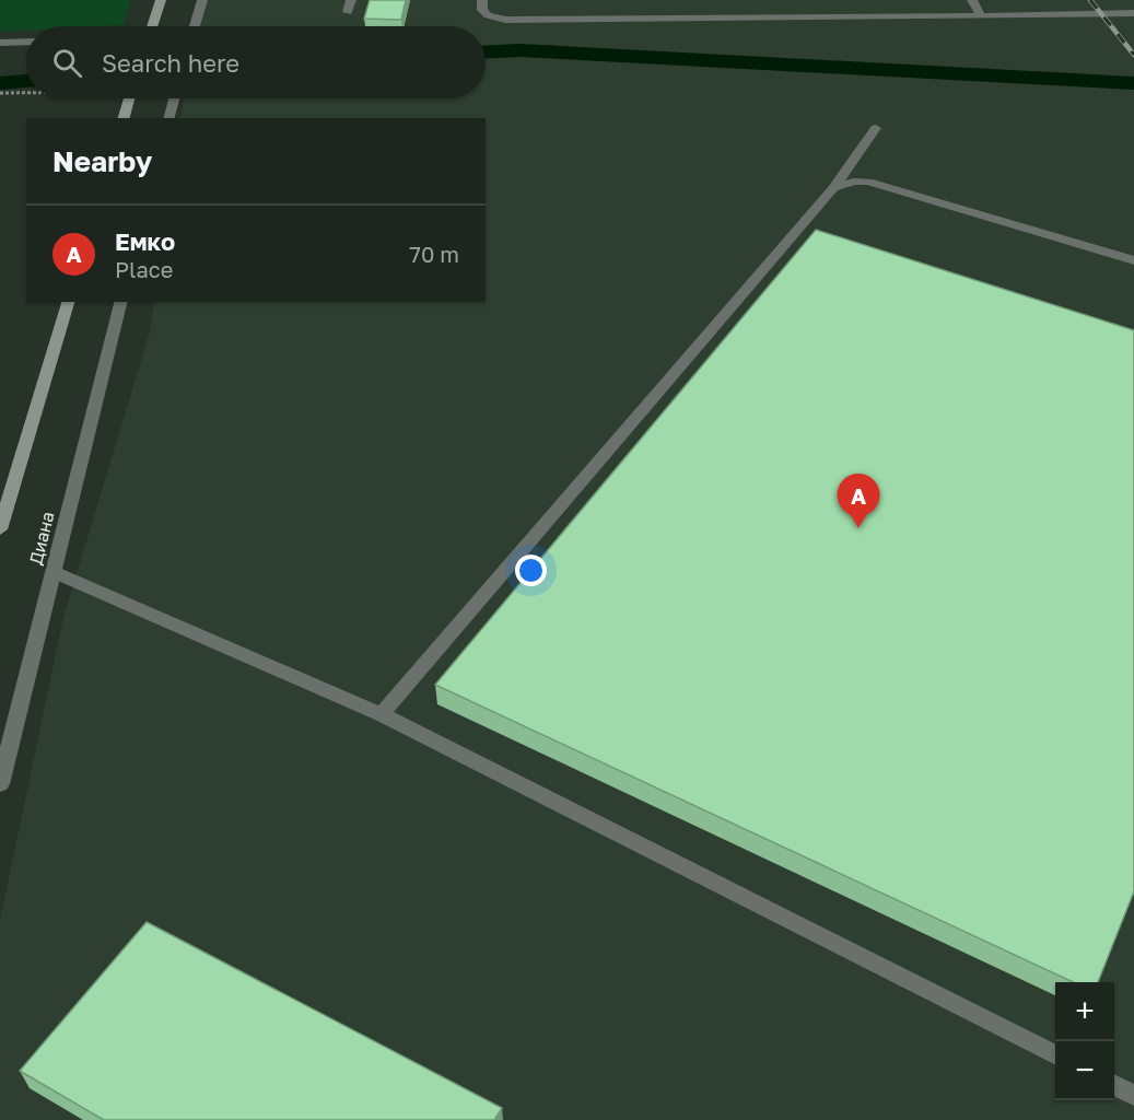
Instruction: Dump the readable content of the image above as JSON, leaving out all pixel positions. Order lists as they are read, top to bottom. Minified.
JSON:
{"streets":{"street":["Диана"]},"page":{"search":"Search here","heading":"Nearby","list":[{"mark":"A","name":"Емко","note":"Place","value":"70 m"}],"pins":"A","map_buttons":["+","−"]}}
